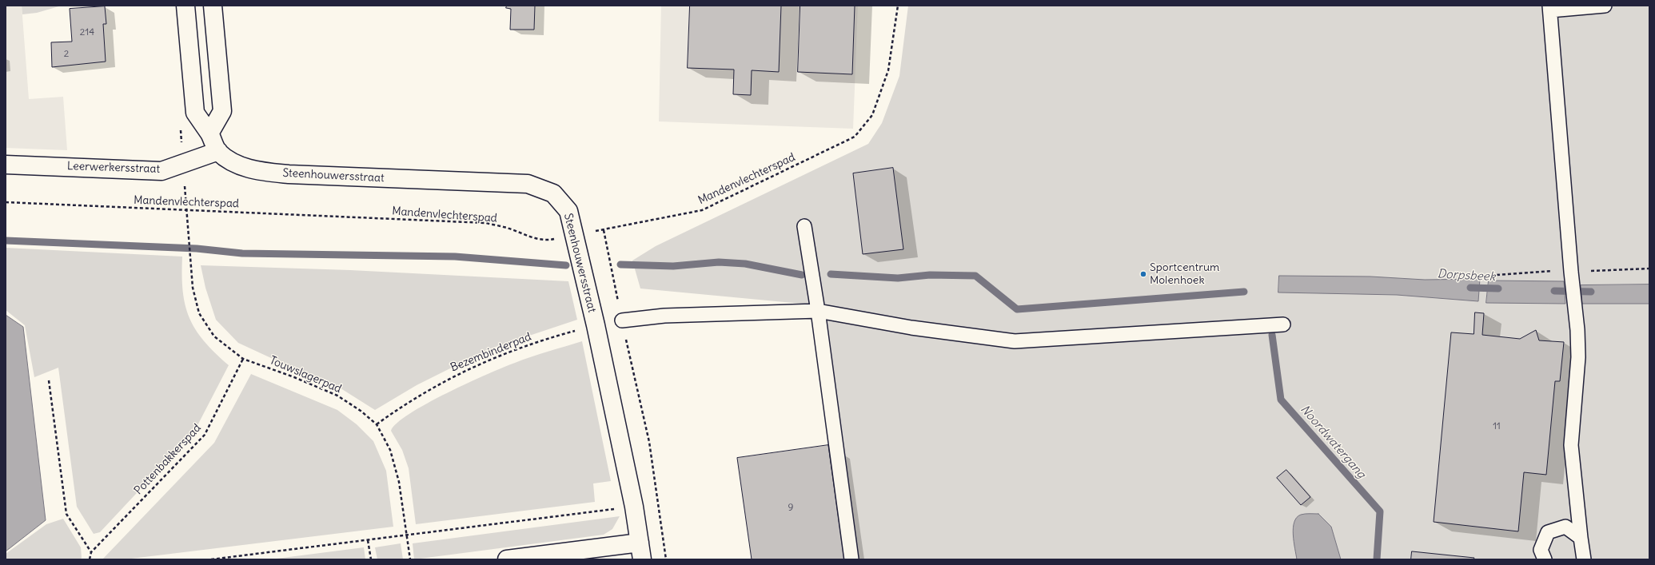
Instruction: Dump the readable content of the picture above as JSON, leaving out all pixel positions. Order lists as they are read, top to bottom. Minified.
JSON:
{"streets":{"street":["Leerwerkersstraat","Steenhouwersstraat"],"path":["Mandenvlechterspad","Bezembinderpad","Touwslagerpad","Pottenbakkerspad"]},"crossings":[["Leerwerkersstraat","Steenhouwersstraat"],["Steenhouwersstraat","Mandenvlechterspad"],["Steenhouwersstraat","Bezembinderpad"],["Bezembinderpad","Touwslagerpad"],["Touwslagerpad","Pottenbakkerspad"]],"water":["Dorpsbeek","Noordwatergang"],"places":["Sportcentrum Molenhoek"],"house_numbers":["214","2","11","9"]}
